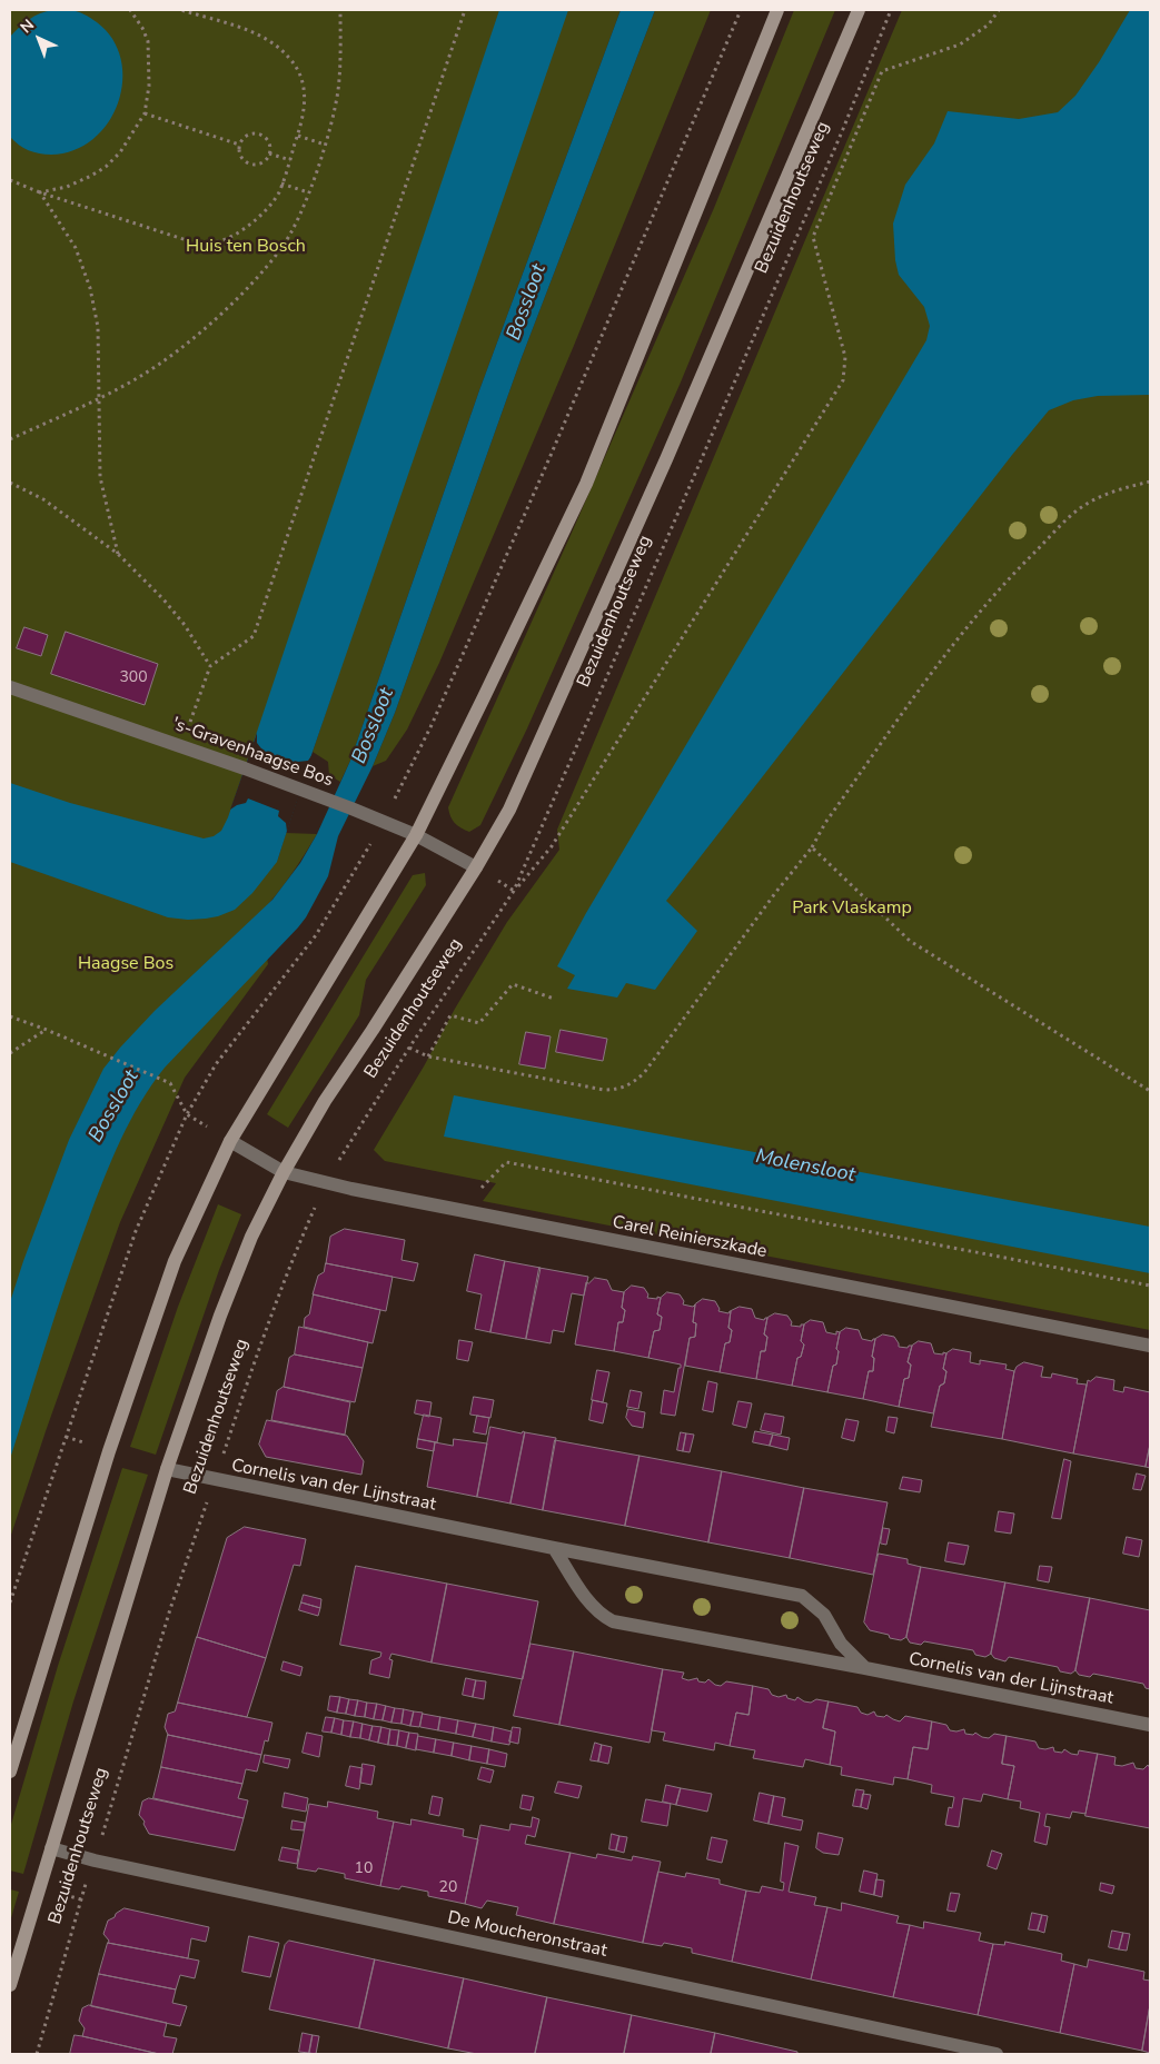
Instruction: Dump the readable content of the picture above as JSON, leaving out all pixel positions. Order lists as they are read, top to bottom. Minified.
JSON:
{"streets":{"main road":["Bezuidenhoutseweg"],"street":["'s-Gravenhaagse Bos","Carel Reinierszkade","Cornelis van der Lijnstraat","De Moucheronstraat"]},"crossings":[["Bezuidenhoutseweg","'s-Gravenhaagse Bos"],["Bezuidenhoutseweg","Carel Reinierszkade"],["Bezuidenhoutseweg","Cornelis van der Lijnstraat"],["Bezuidenhoutseweg","De Moucheronstraat"]],"water":["Bossloot","Molensloot"],"parks":["Huis ten Bosch","Park Vlaskamp","Haagse Bos"],"house_numbers":["300","10","20"],"north":"top left"}
